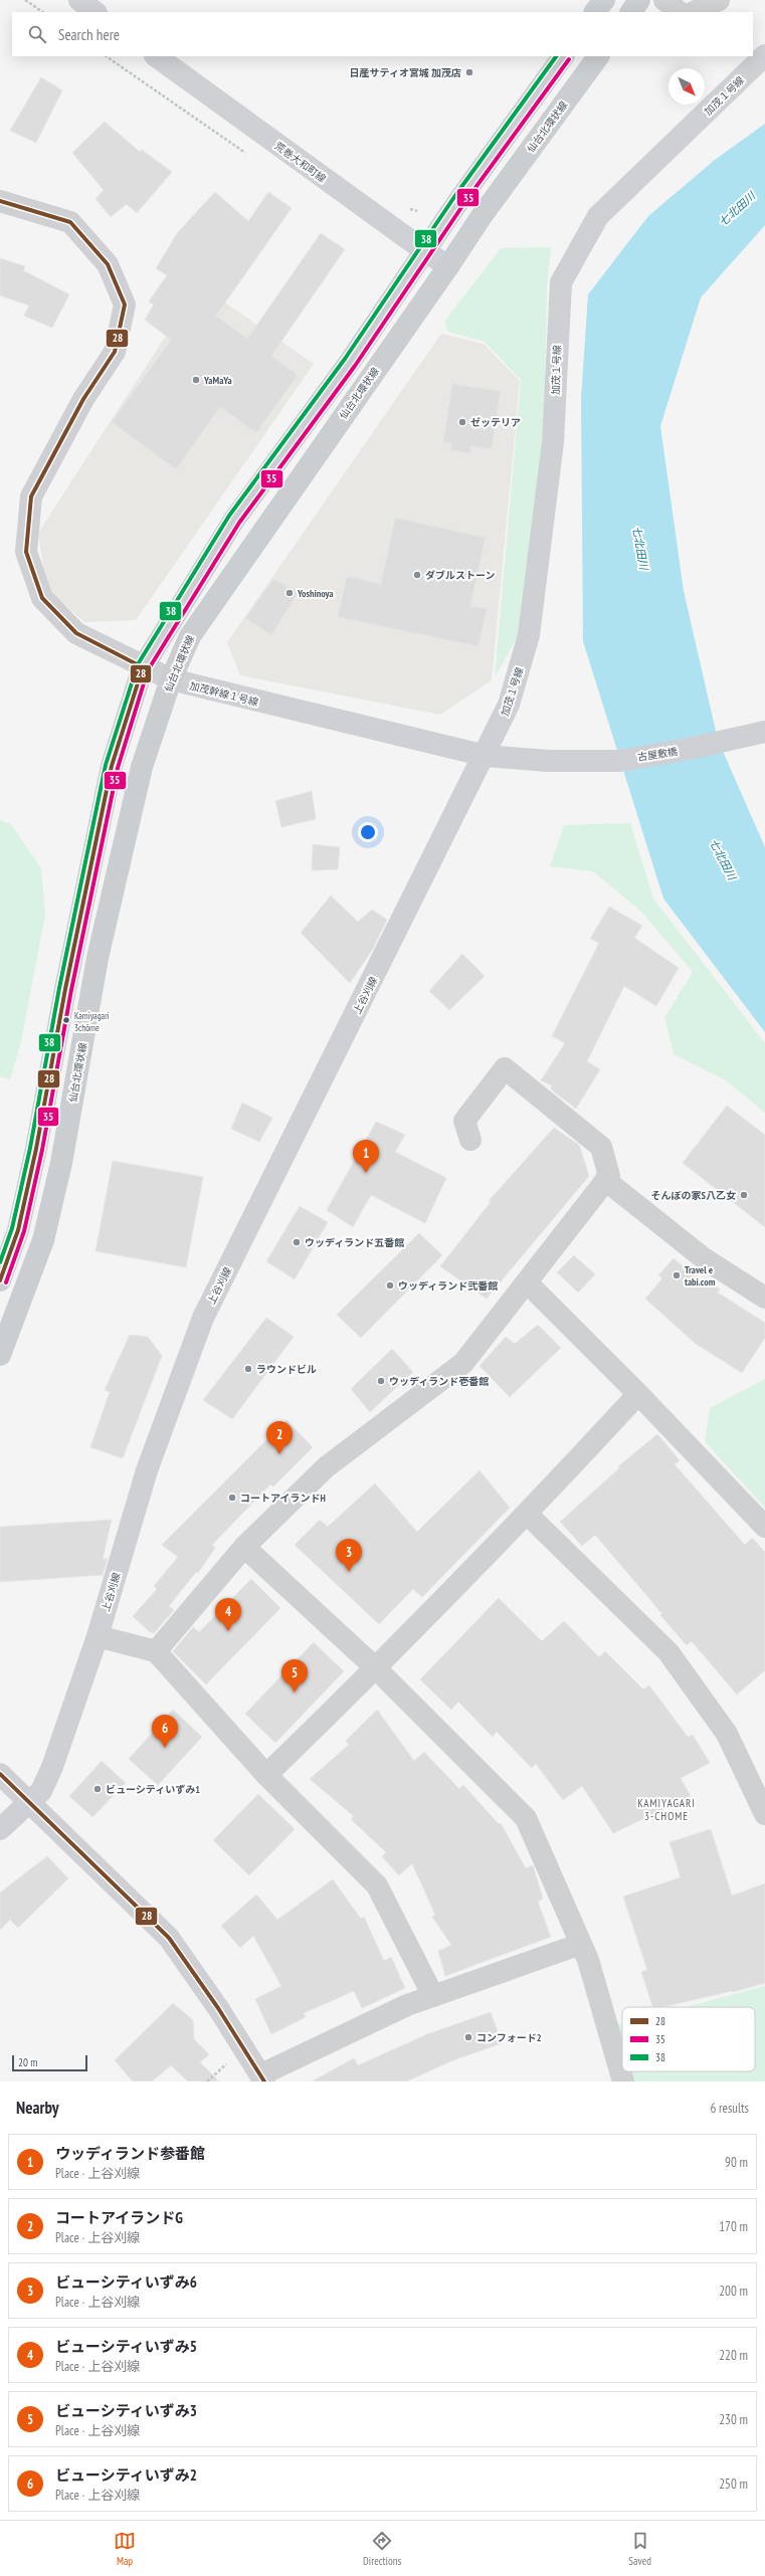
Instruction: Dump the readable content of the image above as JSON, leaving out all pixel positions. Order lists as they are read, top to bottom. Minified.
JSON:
{"streets":{"main road":["仙台北環状線"],"street":["加茂１号線","荒巻大和町線","加茂幹線１号線","古屋敷橋","上谷刈線"]},"crossings":[["加茂１号線","加茂幹線１号線"],["加茂１号線","上谷刈線"],["仙台北環状線","荒巻大和町線"],["仙台北環状線","加茂幹線１号線"],["加茂幹線１号線","古屋敷橋"],["加茂幹線１号線","上谷刈線"]],"districts":["KAMIYAGARI 3-CHOME"],"water":["七北田川"],"places":["日産サティオ宮城 加茂店","YaMaYa","ゼッテリア","ダブルストーン","Yoshinoya","Kamiyagari 3chōme","そんぽの家S八乙女","ウッディランド五番館","Travel e tabi.com","ウッディランド弐番館","ラウンドビル","ウッディランド壱番館","コートアイランドH","ビューシティいずみ1","コンフォード2"],"lines":["transit line 38","transit line 35","transit line 28"],"legend":["28","35","38"],"scale_bar":"20 m","north":"bottom right","page":{"search":"Search here","pins":["1","2","3","4","5","6"],"scale":"20 m","heading":["Nearby","6 results"],"list":[{"mark":"1","name":"ウッディランド参番館","note":"Place · 上谷刈線","value":"90 m"},{"mark":"2","name":"コートアイランドG","note":"Place · 上谷刈線","value":"170 m"},{"mark":"3","name":"ビューシティいずみ6","note":"Place · 上谷刈線","value":"200 m"},{"mark":"4","name":"ビューシティいずみ5","note":"Place · 上谷刈線","value":"220 m"},{"mark":"5","name":"ビューシティいずみ3","note":"Place · 上谷刈線","value":"230 m"},{"mark":"6","name":"ビューシティいずみ2","note":"Place · 上谷刈線","value":"250 m"}],"nav":["Map","Directions","Saved"]}}
